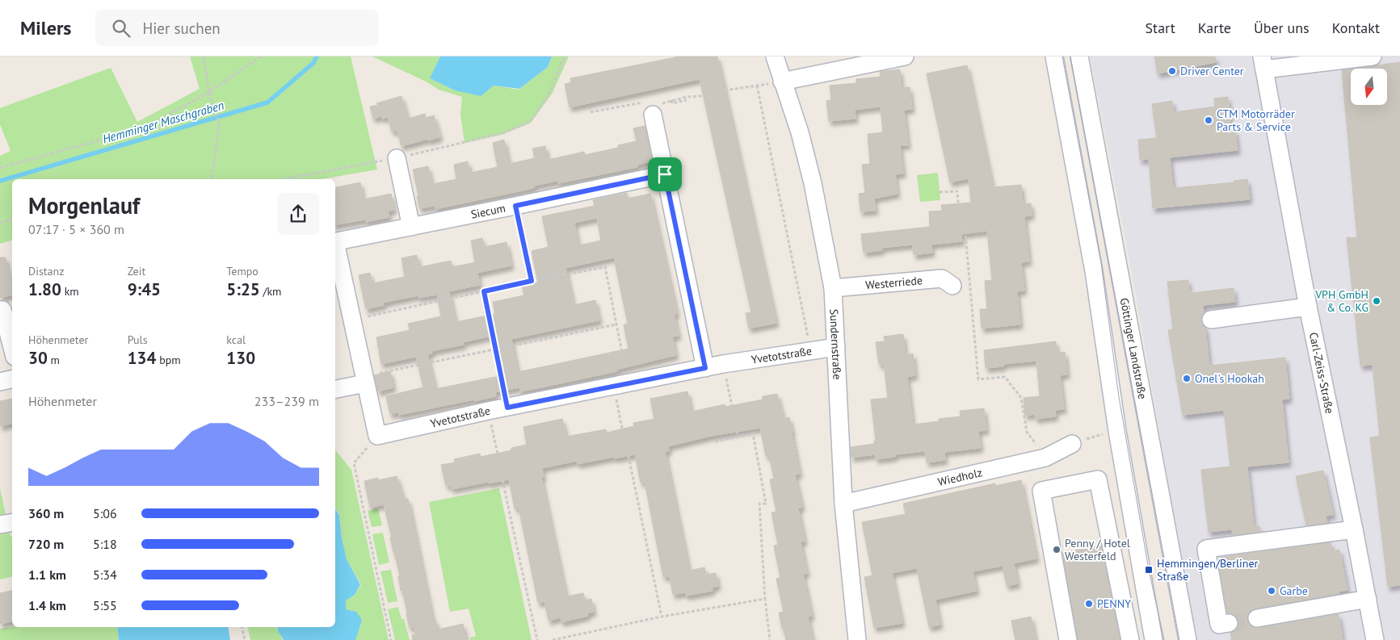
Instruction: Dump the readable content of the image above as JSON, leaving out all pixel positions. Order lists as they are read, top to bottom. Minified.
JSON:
{"streets":{"street":["Siecum","Westerriede","Sundernstraße","Göttinger Landstraße","Yvetotstraße","Carl-Zeiss-Straße","Wiedholz"]},"crossings":[["Westerriede","Sundernstraße"],["Sundernstraße","Yvetotstraße"],["Sundernstraße","Wiedholz"]],"water":["Hemminger Maschgraben"],"places":{"other":["Driver Center","CTM Motorräder Parts & Service","VPH GmbH & Co. KG","Onel's Hookah","Penny / Hotel Westerfeld","Garbe","PENNY"],"transit":["Hemmingen/Berliner Straße"]},"north":"bottom","page":{"header":"Milers","search":"Hier suchen","nav":["Start","Karte","Über uns","Kontakt"],"heading":["Morgenlauf","07:17 · 5 × 360 m"],"stats":[["Distanz","1.80 km"],["Zeit","9:45"],["Tempo","5:25 /km"],["Höhenmeter","30 m"],["Puls","134 bpm"],["kcal","130"]],"chart":["Höhenmeter","233–239 m"],"list":[{"name":"360 m","note":"5:06"},{"name":"720 m","note":"5:18"},{"name":"1.1 km","note":"5:34"},{"name":"1.4 km","note":"5:55"}]}}
